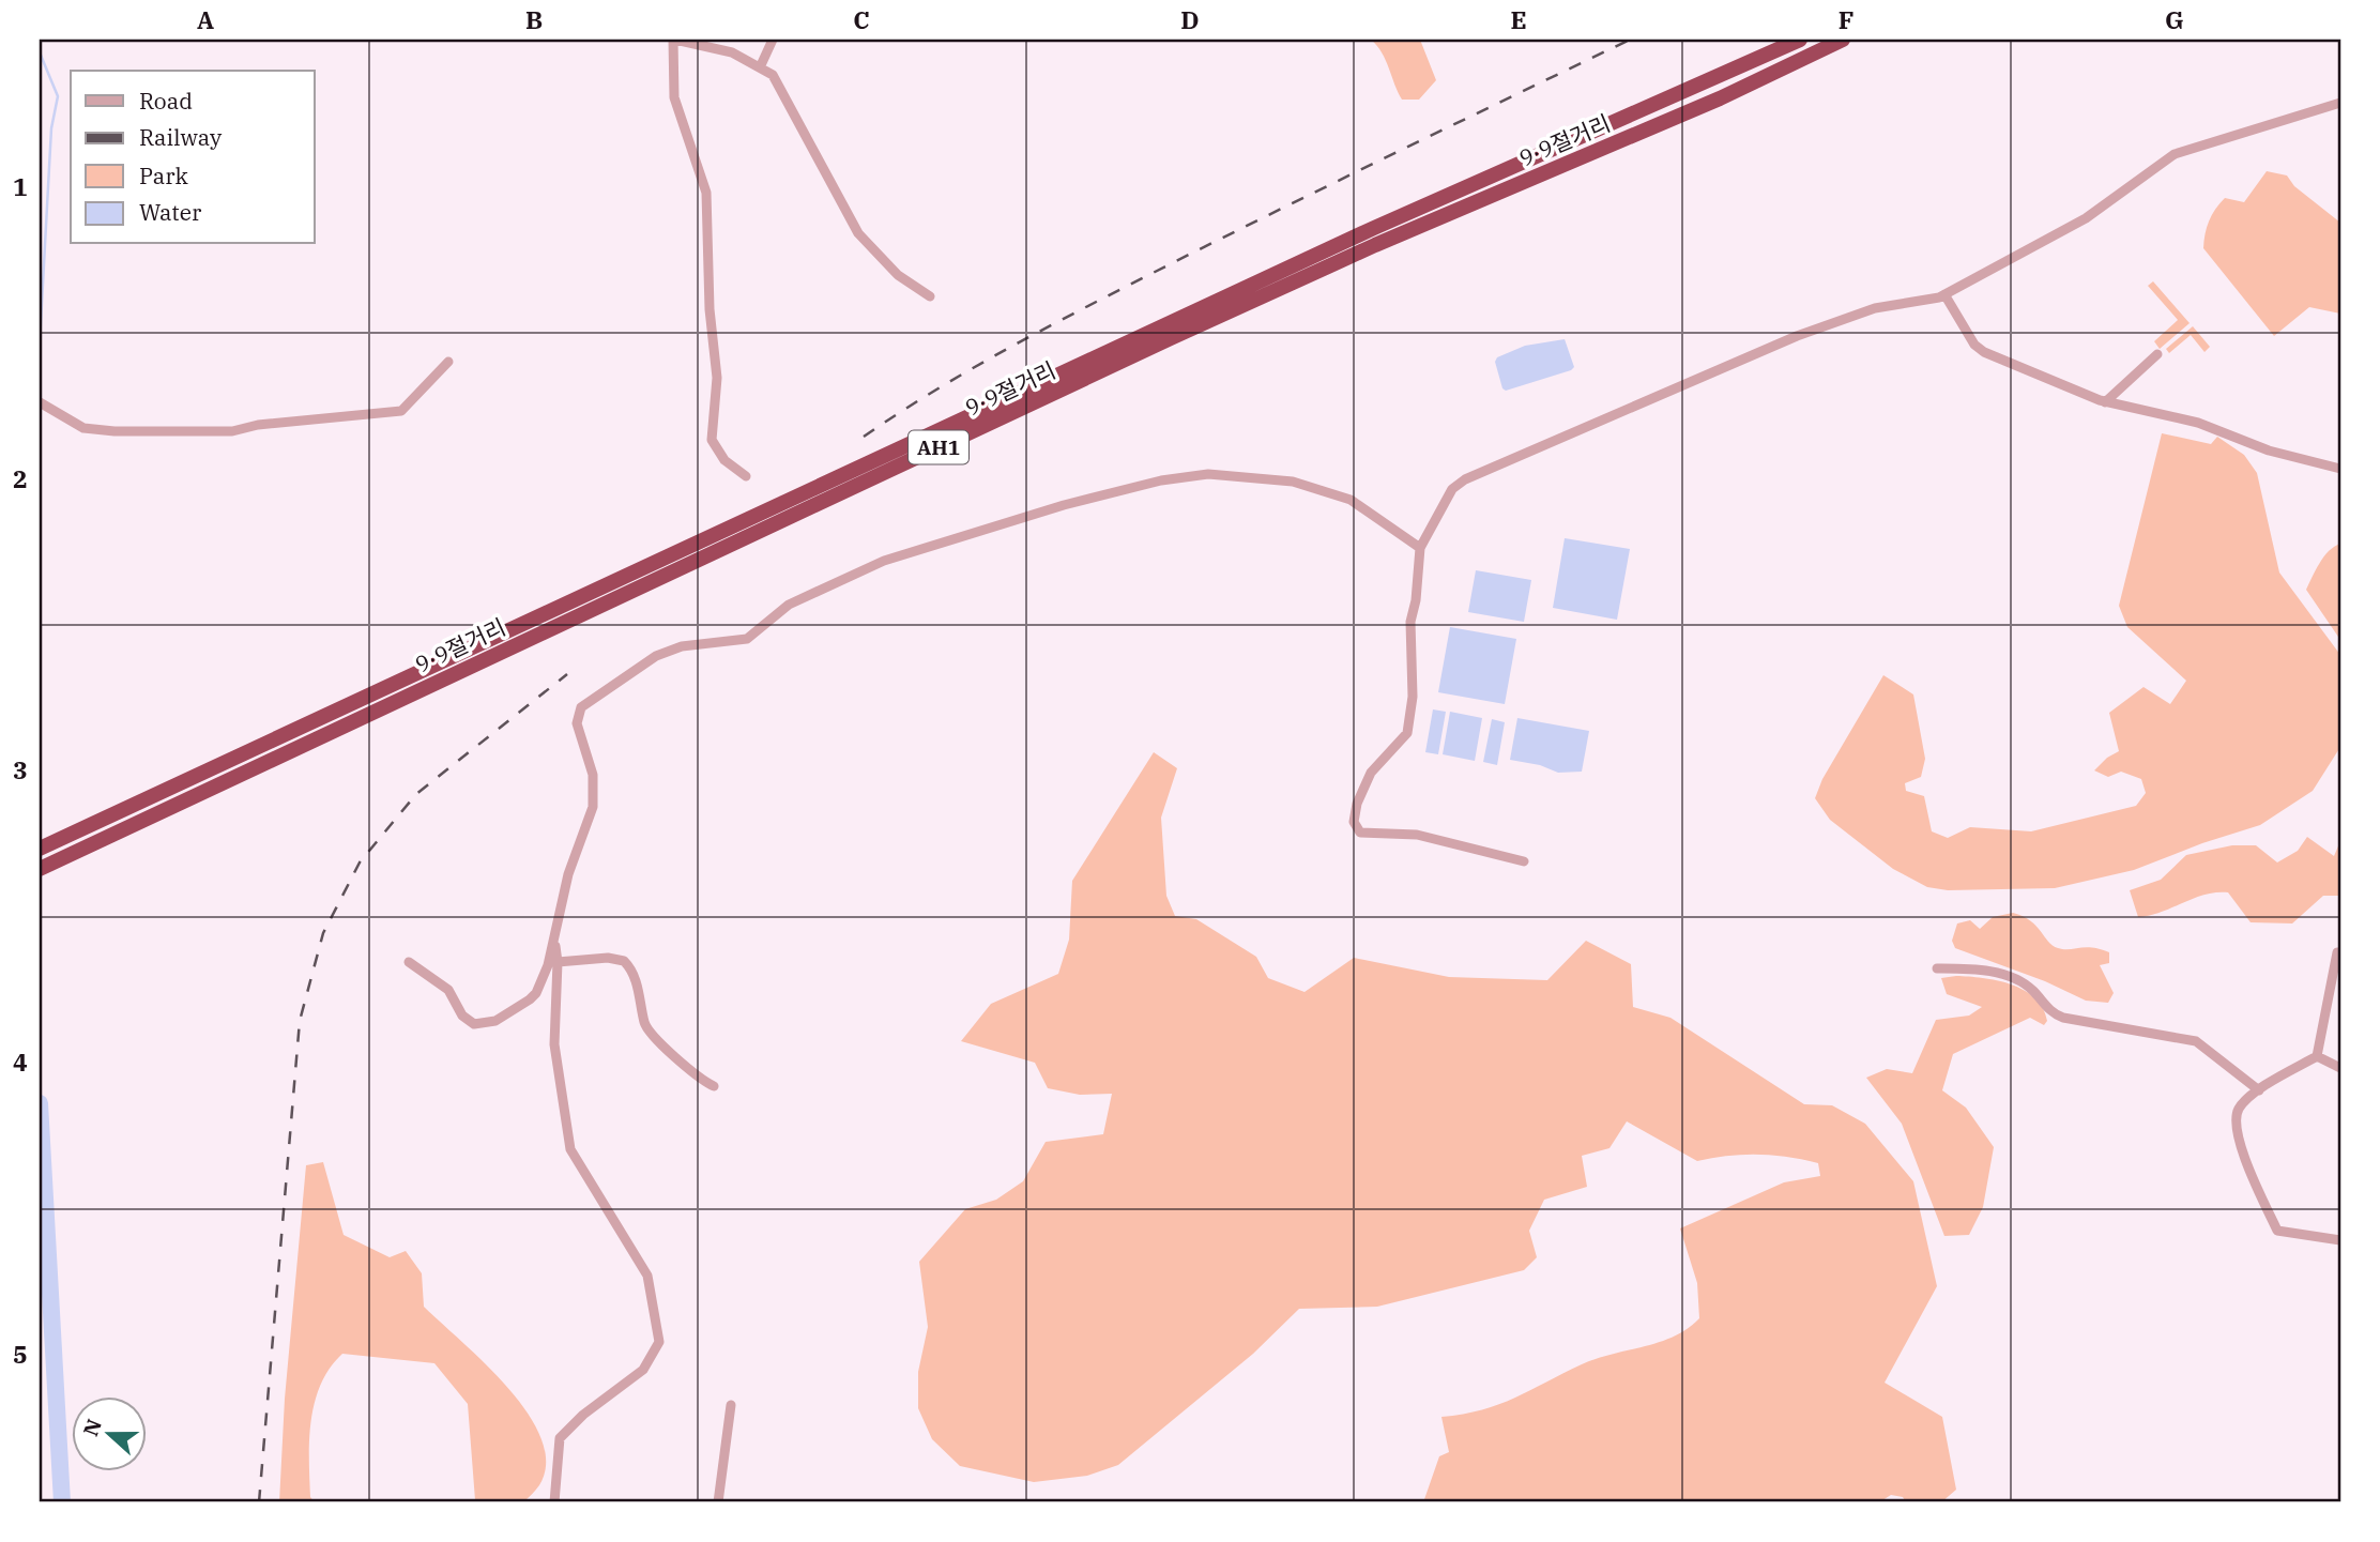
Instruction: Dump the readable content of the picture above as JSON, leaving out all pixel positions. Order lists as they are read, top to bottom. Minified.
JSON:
{"streets":{"highway":["9·9절거리","AH1"]},"legend":["Road","Railway","Park","Water"],"north":"left","grid":{"columns":["A","B","C","D","E","F","G"],"rows":["1","2","3","4","5"]}}
